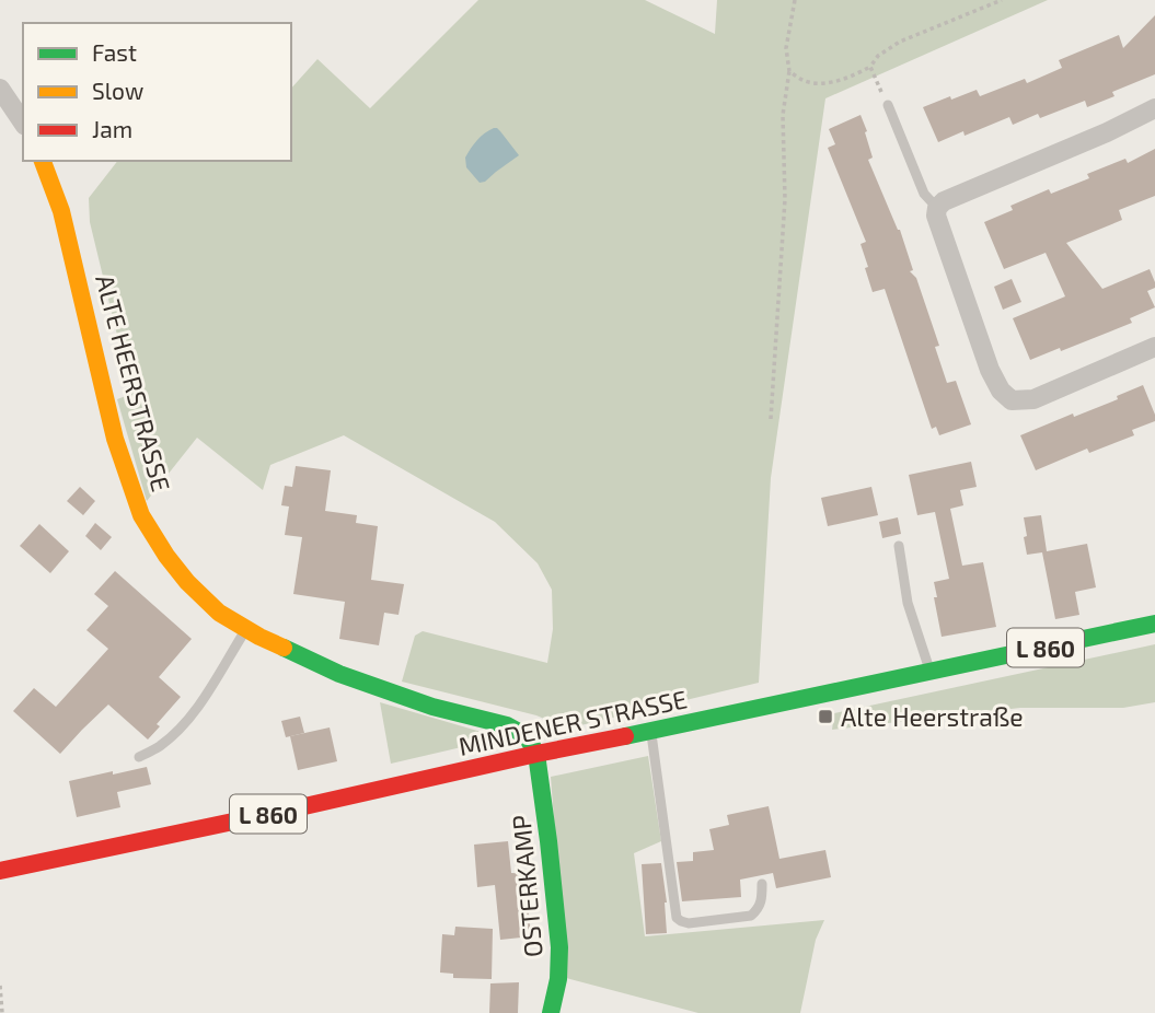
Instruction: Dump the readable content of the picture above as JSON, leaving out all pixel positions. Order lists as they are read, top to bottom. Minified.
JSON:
{"streets":{"main road":["ALTE HEERSTRASSE","L 860","MINDENER STRASSE","OSTERKAMP"]},"crossings":[["ALTE HEERSTRASSE","MINDENER STRASSE"],["ALTE HEERSTRASSE","OSTERKAMP"],["MINDENER STRASSE","OSTERKAMP"]],"places":{"transit":["Alte Heerstraße"]},"legend":["Fast","Slow","Jam"]}
